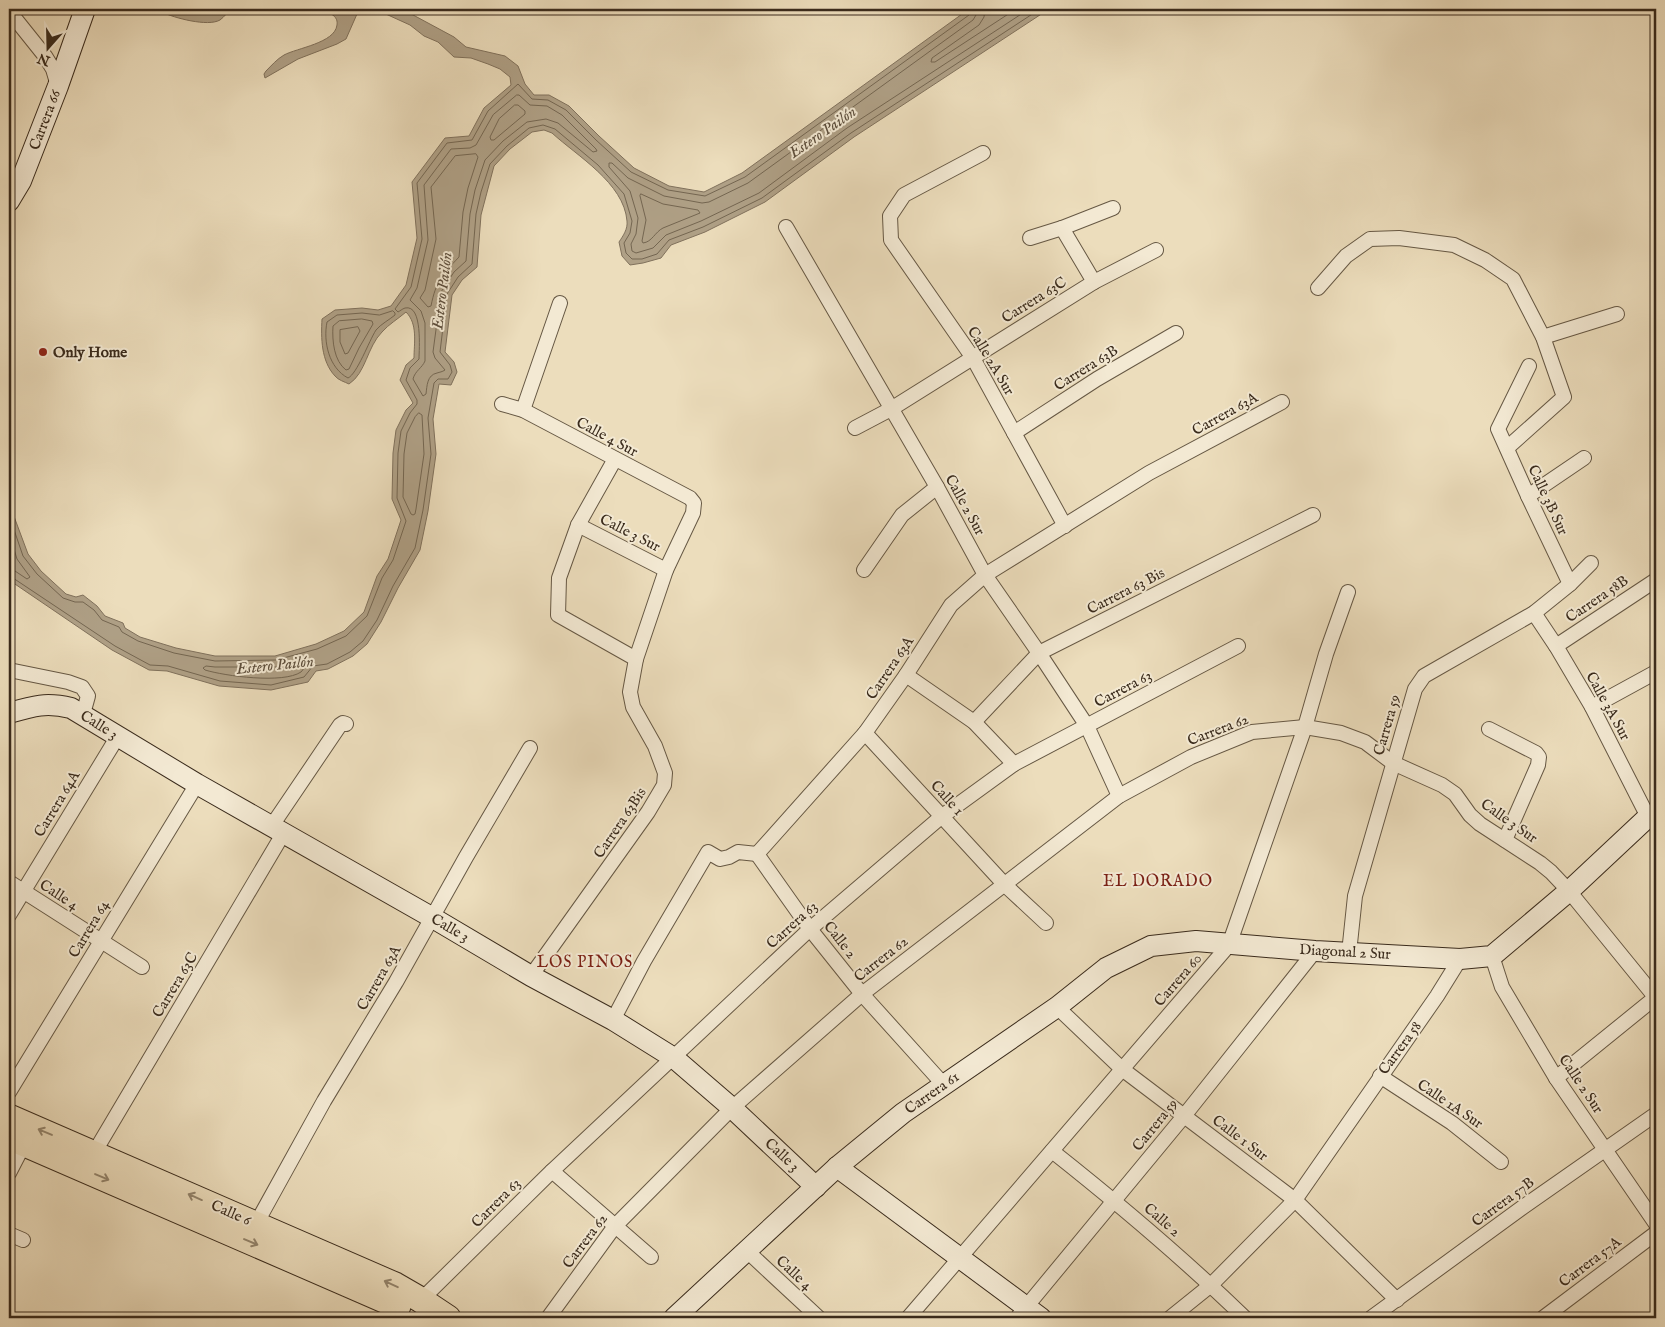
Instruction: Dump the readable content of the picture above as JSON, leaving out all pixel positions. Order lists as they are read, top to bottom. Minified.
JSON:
{"streets":{"highway":["Calle 6"],"main road":["Carrera 66","Calle 3","Diagonal 2 Sur","Carrera 61"],"street":["Carrera 63C","Calle 2A Sur","Carrera 63B","Carrera 63A","Calle 4 Sur","Calle 3B Sur","Calle 2 Sur","Calle 3 Sur","Carrera 63 Bis","Carrera 58B","Carrera 63","Calle 3A Sur","Carrera 59","Carrera 62","Calle 1","Carrera 64A","Carrera 63Bis","Calle 4","Carrera 64","Calle 2","Carrera 60","Carrera 58","Calle 1A Sur","Calle 1 Sur","Carrera 57B","Carrera 57A"]},"crossings":[["Carrera 63C","Calle 2A Sur"],["Carrera 63C","Calle 2 Sur"],["Carrera 63C","Calle 3"],["Carrera 63C","Calle 6"],["Calle 2A Sur","Carrera 63B"],["Calle 2A Sur","Carrera 63A"],["Carrera 63A","Calle 2 Sur"],["Carrera 63A","Calle 3"],["Carrera 63A","Calle 1"],["Carrera 63A","Calle 2"],["Carrera 63A","Calle 6"],["Calle 4 Sur","Carrera 63Bis"],["Calle 3B Sur","Carrera 59"],["Calle 2 Sur","Carrera 63 Bis"],["Calle 2 Sur","Carrera 63"],["Calle 2 Sur","Carrera 62"],["Calle 2 Sur","Carrera 57B"],["Calle 3 Sur","Carrera 59"],["Calle 3 Sur","Carrera 62"],["Calle 3 Sur","Carrera 63Bis"],["Calle 3 Sur","Carrera 60"],["Carrera 58B","Calle 3A Sur"],["Carrera 63","Calle 3"],["Carrera 63","Calle 1"],["Carrera 63","Calle 2"],["Carrera 63","Calle 6"],["Calle 3A Sur","Carrera 59"],["Calle 3","Carrera 62"],["Calle 3","Carrera 64A"],["Calle 3","Carrera 63Bis"],["Calle 3","Carrera 64"],["Calle 3","Carrera 61"],["Carrera 59","Calle 2"],["Carrera 59","Diagonal 2 Sur"],["Carrera 59","Calle 1 Sur"],["Carrera 62","Calle 1"],["Carrera 62","Calle 2"],["Carrera 62","Carrera 60"],["Carrera 64A","Calle 4"],["Calle 4","Carrera 64"],["Calle 4","Carrera 61"],["Calle 2","Carrera 60"],["Calle 2","Carrera 58"],["Calle 2","Carrera 61"],["Diagonal 2 Sur","Carrera 60"],["Diagonal 2 Sur","Carrera 58"],["Diagonal 2 Sur","Carrera 61"],["Carrera 60","Carrera 61"],["Carrera 60","Calle 1 Sur"],["Carrera 58","Calle 1A Sur"],["Carrera 58","Calle 1 Sur"],["Carrera 61","Calle 1 Sur"],["Calle 1 Sur","Carrera 57B"]],"districts":["EL DORADO","LOS PINOS"],"water":["Estero Pailón"],"places":["Only Home"],"north":"bottom"}
